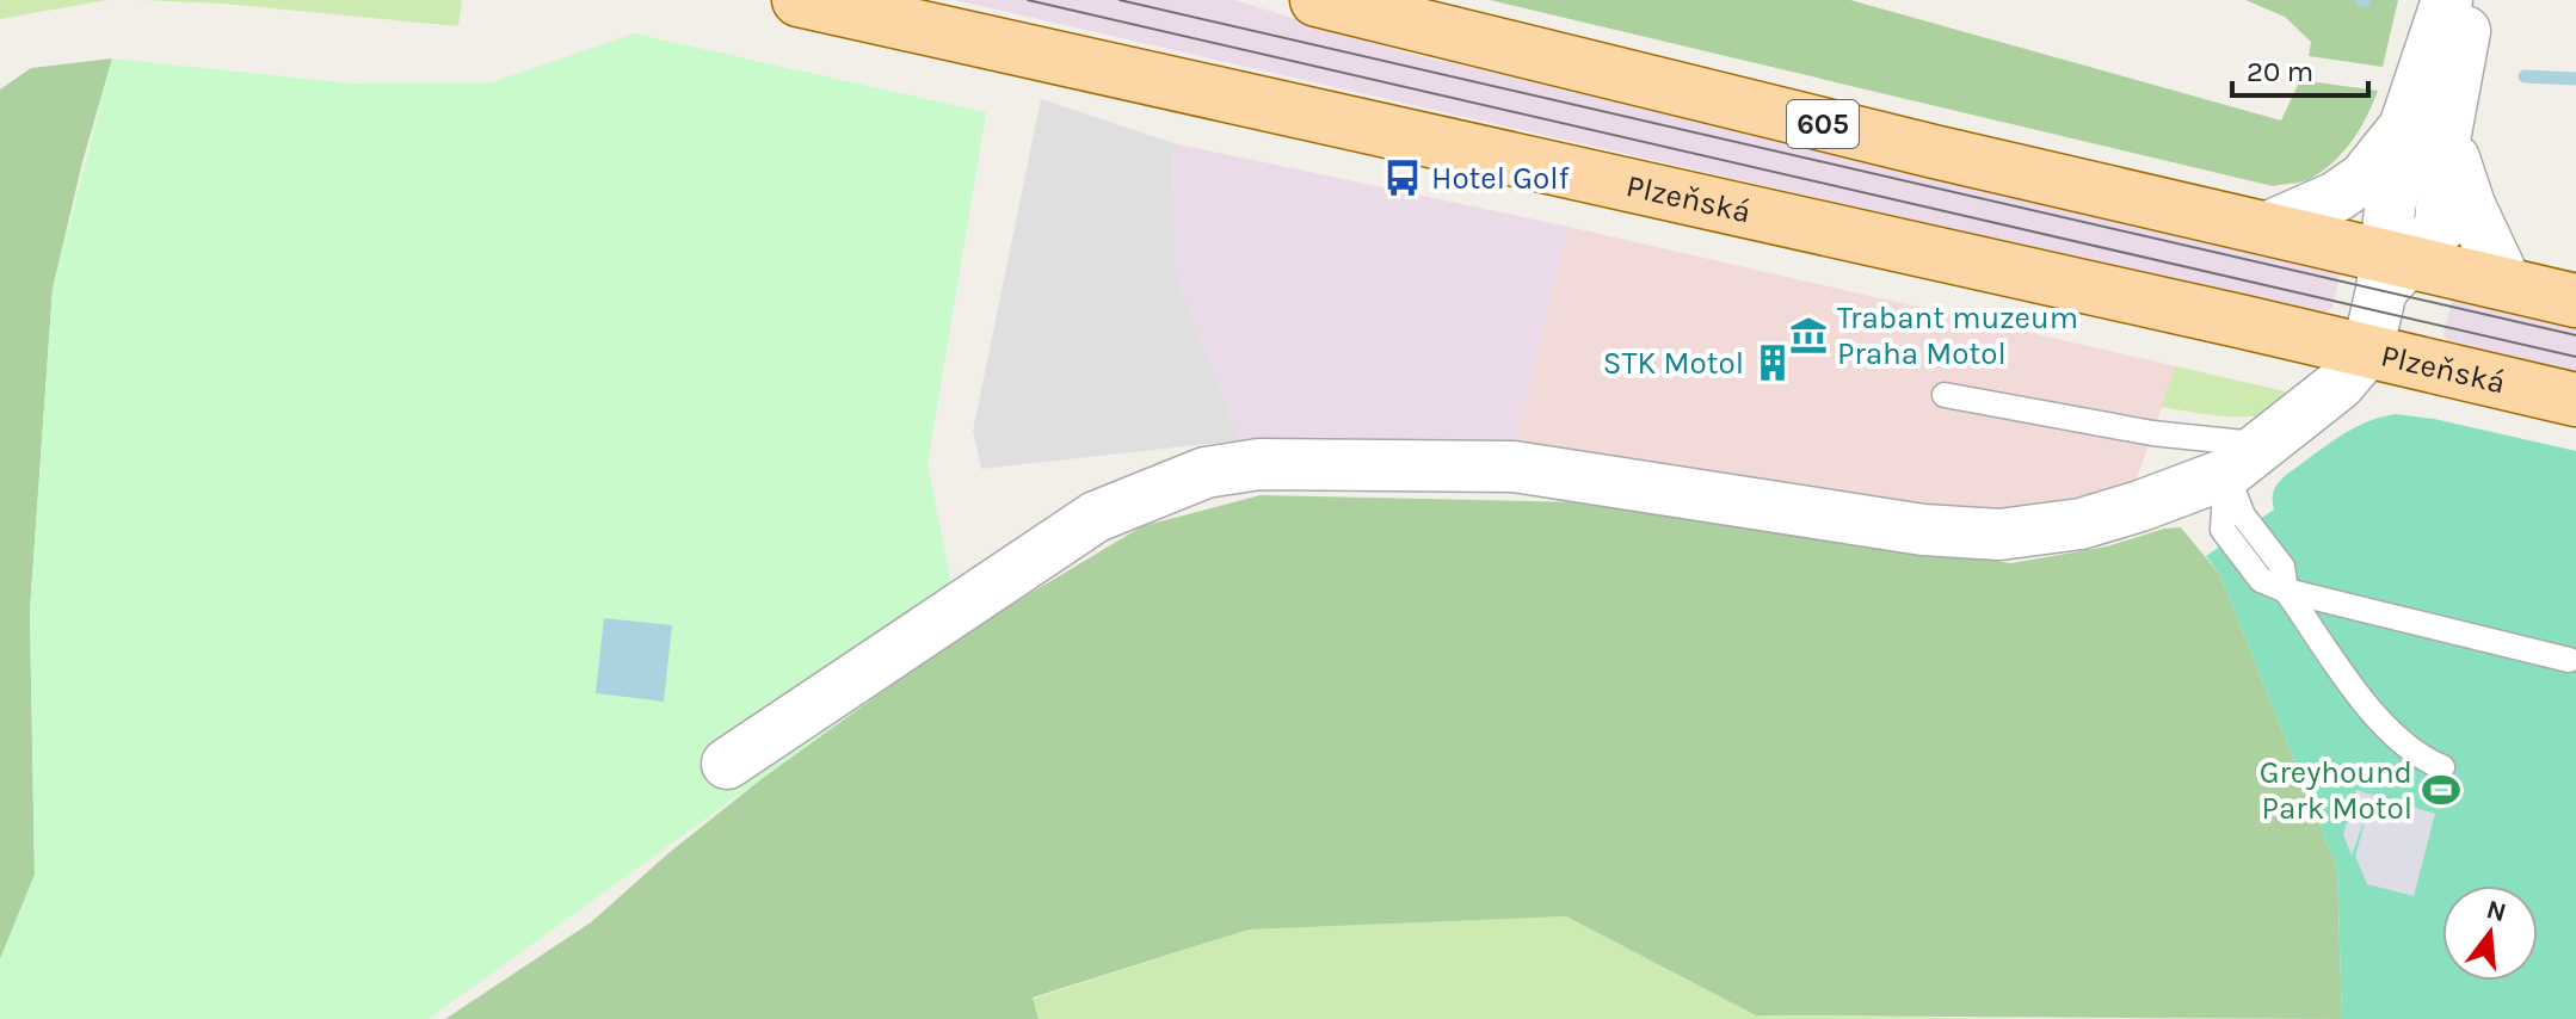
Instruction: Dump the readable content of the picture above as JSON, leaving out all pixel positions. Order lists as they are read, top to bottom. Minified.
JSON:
{"streets":{"main road":["605","Plzeňská"]},"places":{"bus stop":["Hotel Golf"],"museum":["Trabant muzeum Praha Motol"],"building":["STK Motol"],"sports":["Greyhound Park Motol"]},"scale_bar":"20 m","north":"top"}
